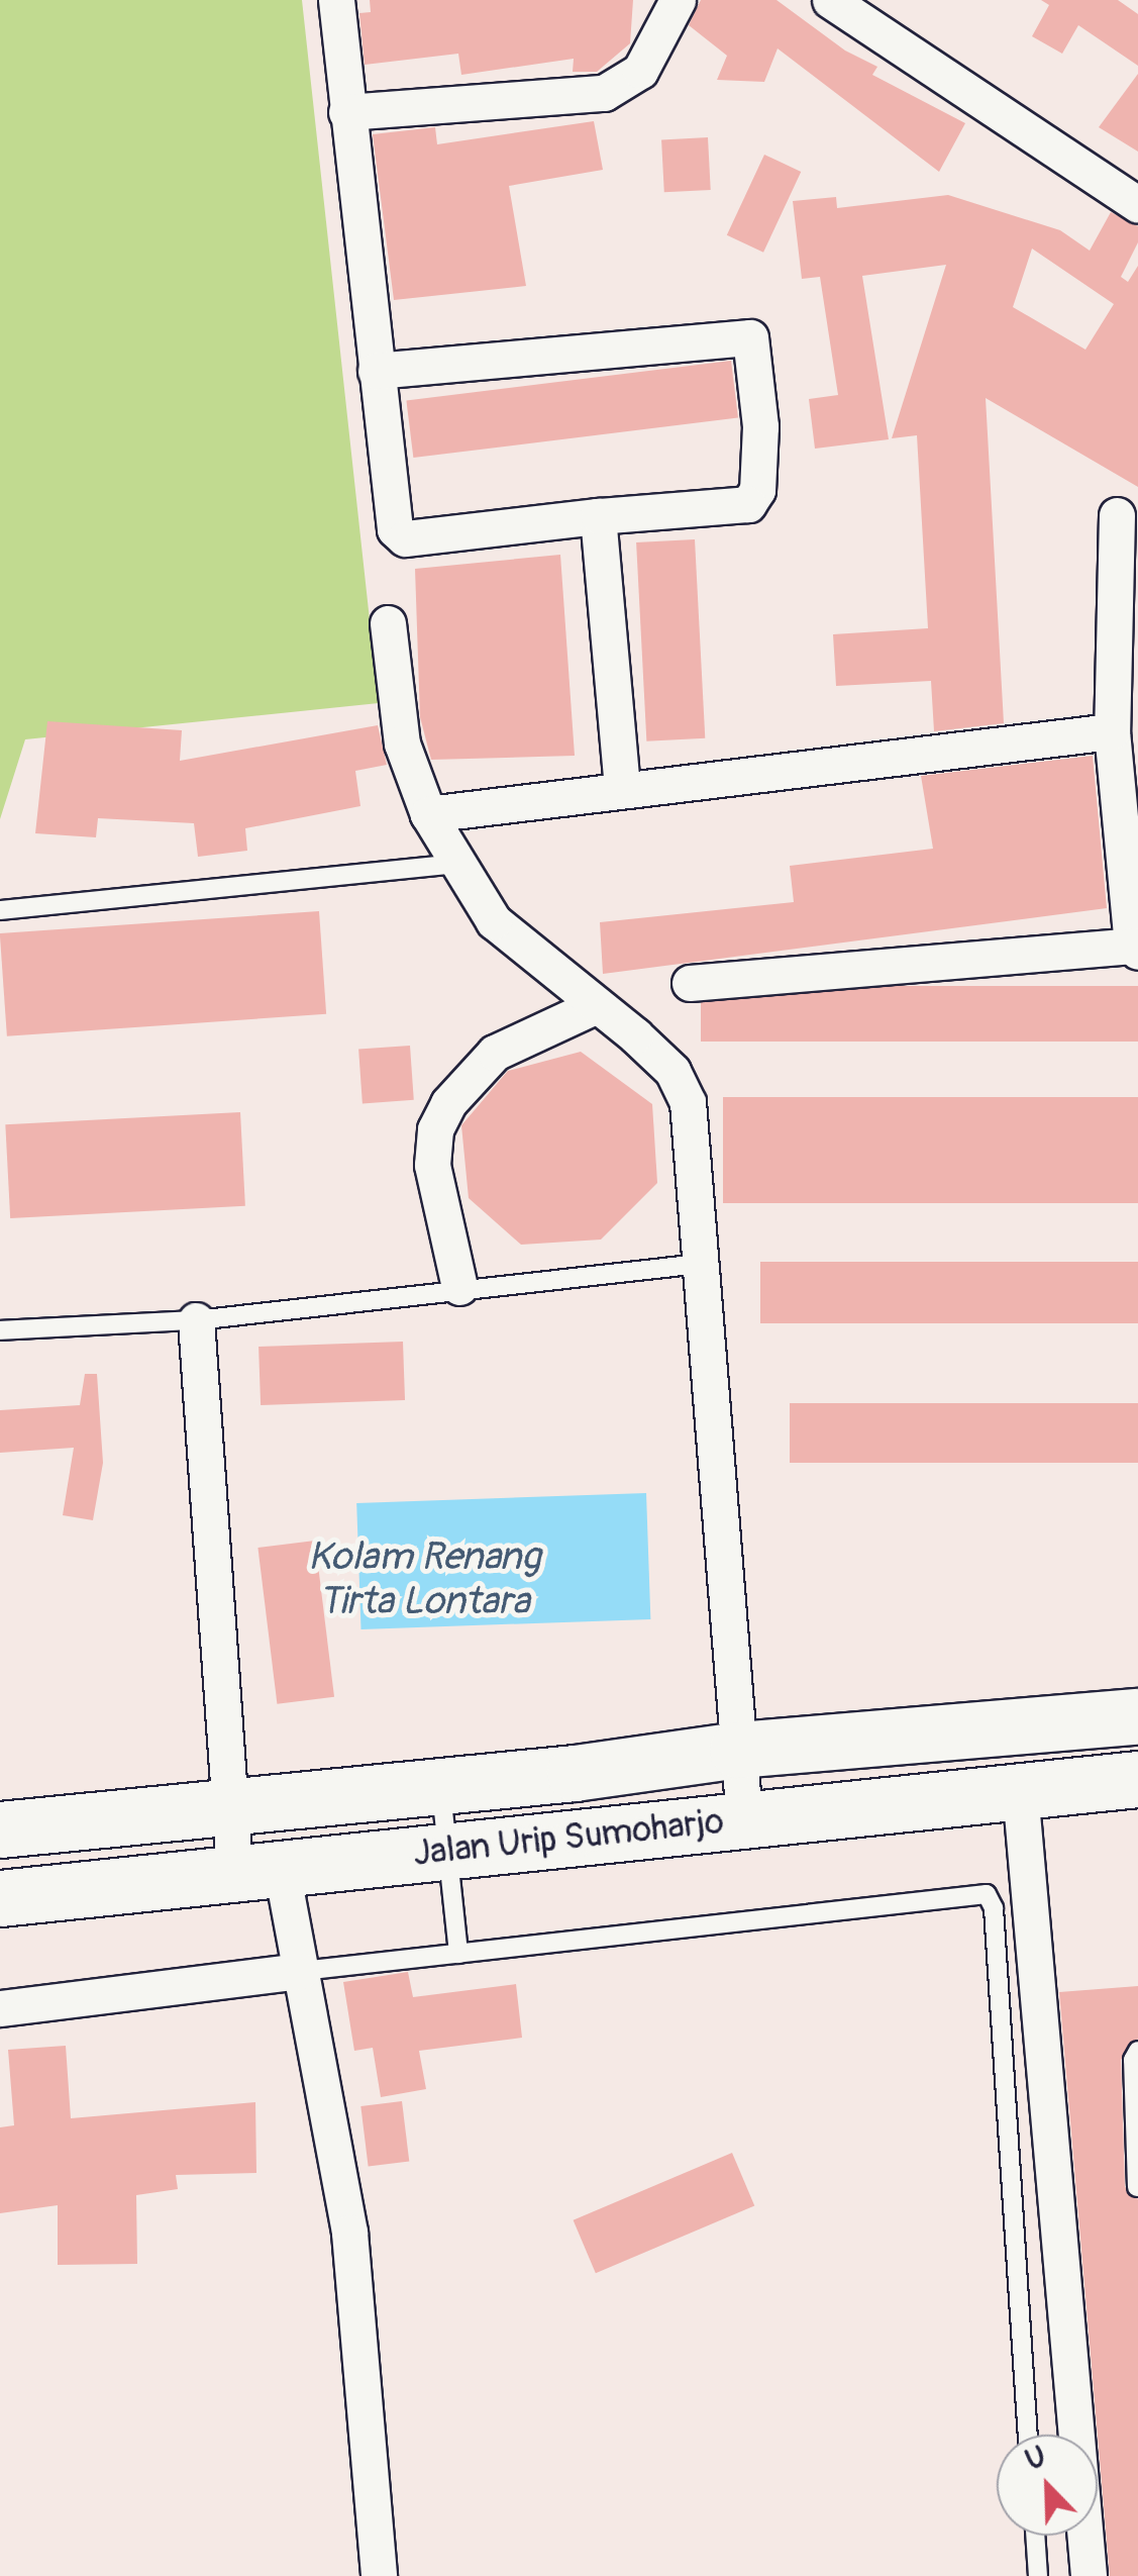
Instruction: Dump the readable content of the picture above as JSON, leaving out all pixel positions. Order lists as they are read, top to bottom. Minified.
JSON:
{"streets":{"highway":["Jalan Urip Sumoharjo"]},"water":["Kolam Renang Tirta Lontara"],"north":"top left"}
